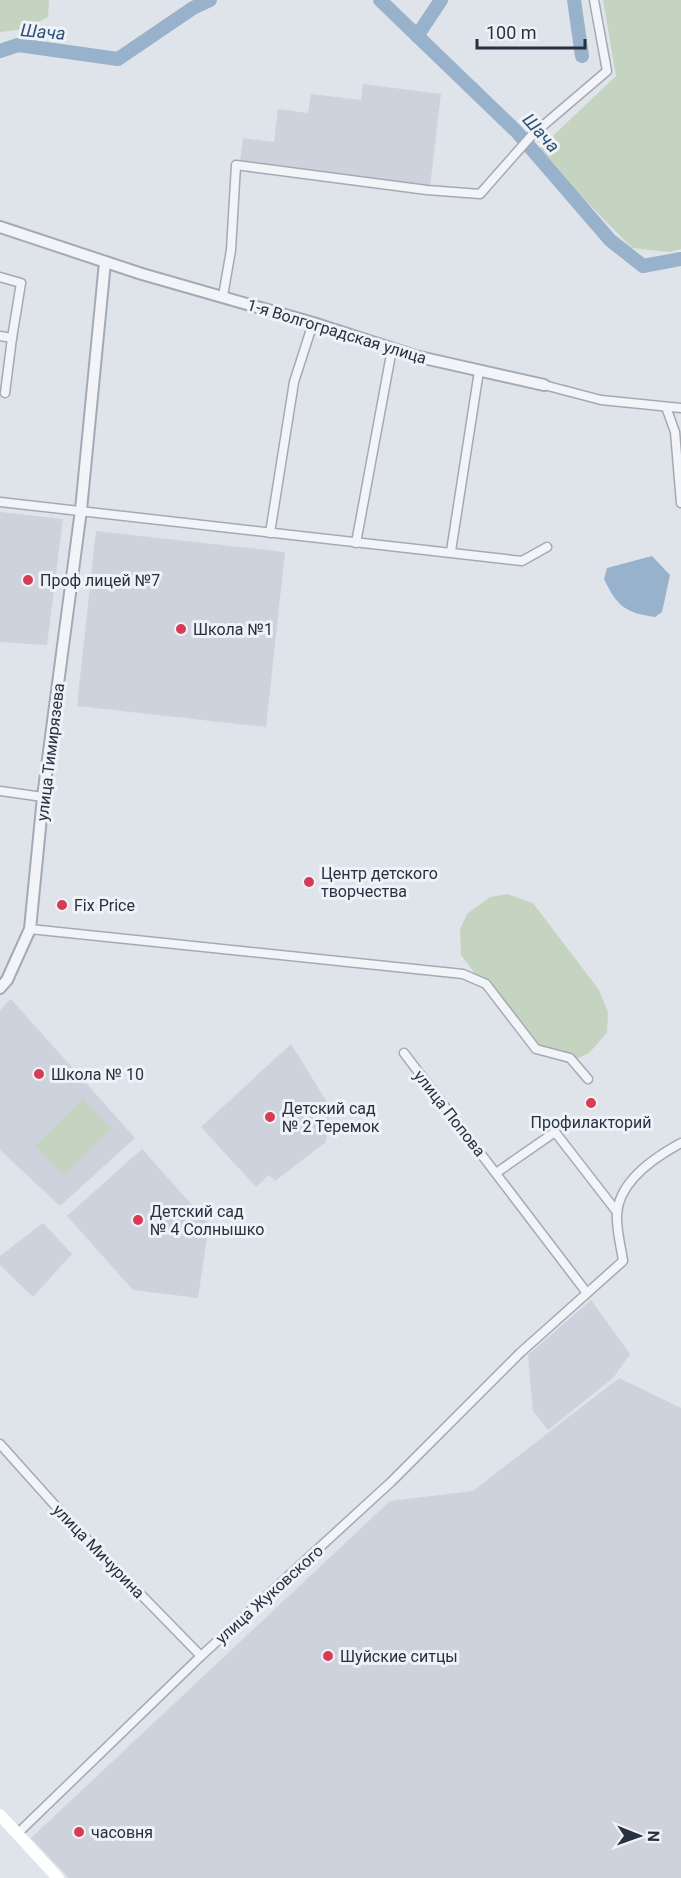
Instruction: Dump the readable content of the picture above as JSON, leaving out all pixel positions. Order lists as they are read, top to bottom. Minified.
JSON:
{"streets":{"street":["1-я Волгоградская улица","улица Тимирязева","улица Попова","улица Мичурина","улица Жуковского"]},"crossings":[["1-я Волгоградская улица","улица Тимирязева"],["улица Попова","улица Жуковского"],["улица Мичурина","улица Жуковского"]],"water":["Шача"],"places":["Проф лицей №7","Школа №1","Центр детского творчества","Fix Price","Школа № 10","Профилакторий","Детский сад № 2 Теремок","Детский сад № 4 Солнышко","Шуйские ситцы","часовня"],"scale_bar":"100 m","north":"right"}
